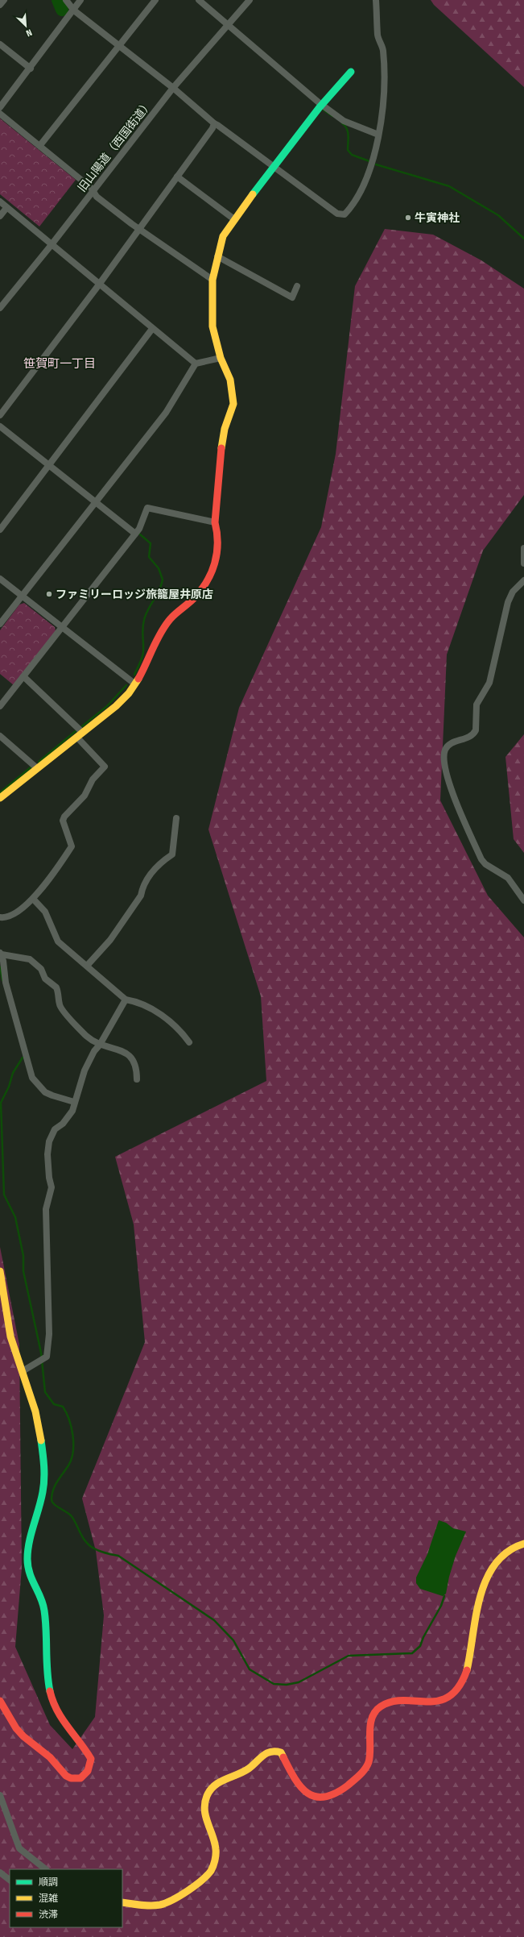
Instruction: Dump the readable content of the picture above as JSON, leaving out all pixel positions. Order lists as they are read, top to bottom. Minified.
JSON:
{"streets":{"street":["旧山陽道（西国街道）"]},"districts":["笹賀町一丁目"],"places":["牛寅神社","ファミリーロッジ旅籠屋井原店"],"legend":["順調","混雑","渋滞"],"north":"bottom right"}
